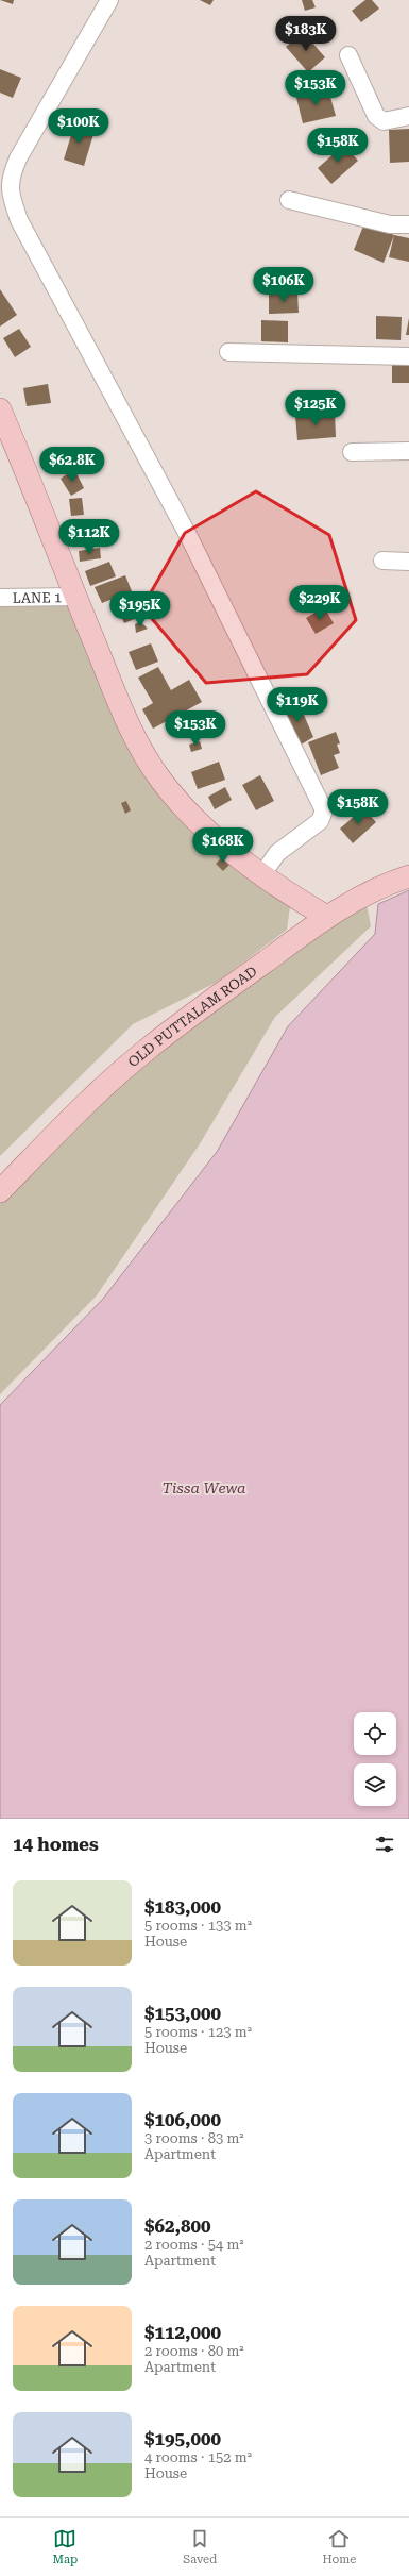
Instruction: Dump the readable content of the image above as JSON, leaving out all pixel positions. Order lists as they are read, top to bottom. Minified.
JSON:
{"streets":{"main road":["OLD PUTTALAM ROAD"],"street":["LANE 1"]},"water":["Tissa Wewa"],"page":{"price":["$183K","$153K","$100K","$158K","$106K","$125K","$62.8K","$112K","$229K","$195K","$119K","$153K","$158K","$168K"],"heading":"14 homes","list":[{"name":"$183,000","note":"5 rooms · 133 m² · House"},{"name":"$153,000","note":"5 rooms · 123 m² · House"},{"name":"$106,000","note":"3 rooms · 83 m² · Apartment"},{"name":"$62,800","note":"2 rooms · 54 m² · Apartment"},{"name":"$112,000","note":"2 rooms · 80 m² · Apartment"},{"name":"$195,000","note":"4 rooms · 152 m² · House"}],"tabs":["Map","Saved","Home"]}}
